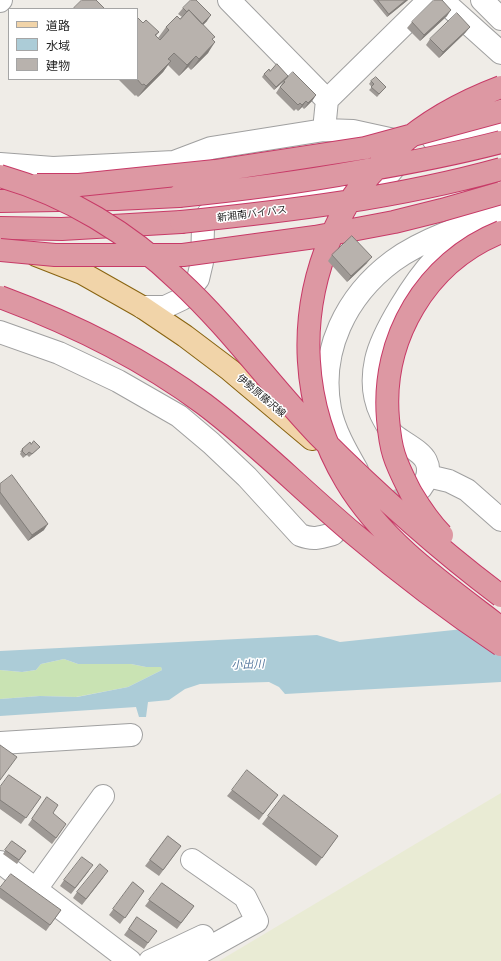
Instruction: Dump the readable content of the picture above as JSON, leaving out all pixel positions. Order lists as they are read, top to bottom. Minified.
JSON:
{"streets":{"highway":["新湘南バイパス"],"main road":["伊勢原藤沢線"]},"water":["小出川"],"legend":["道路","水域","建物"]}
